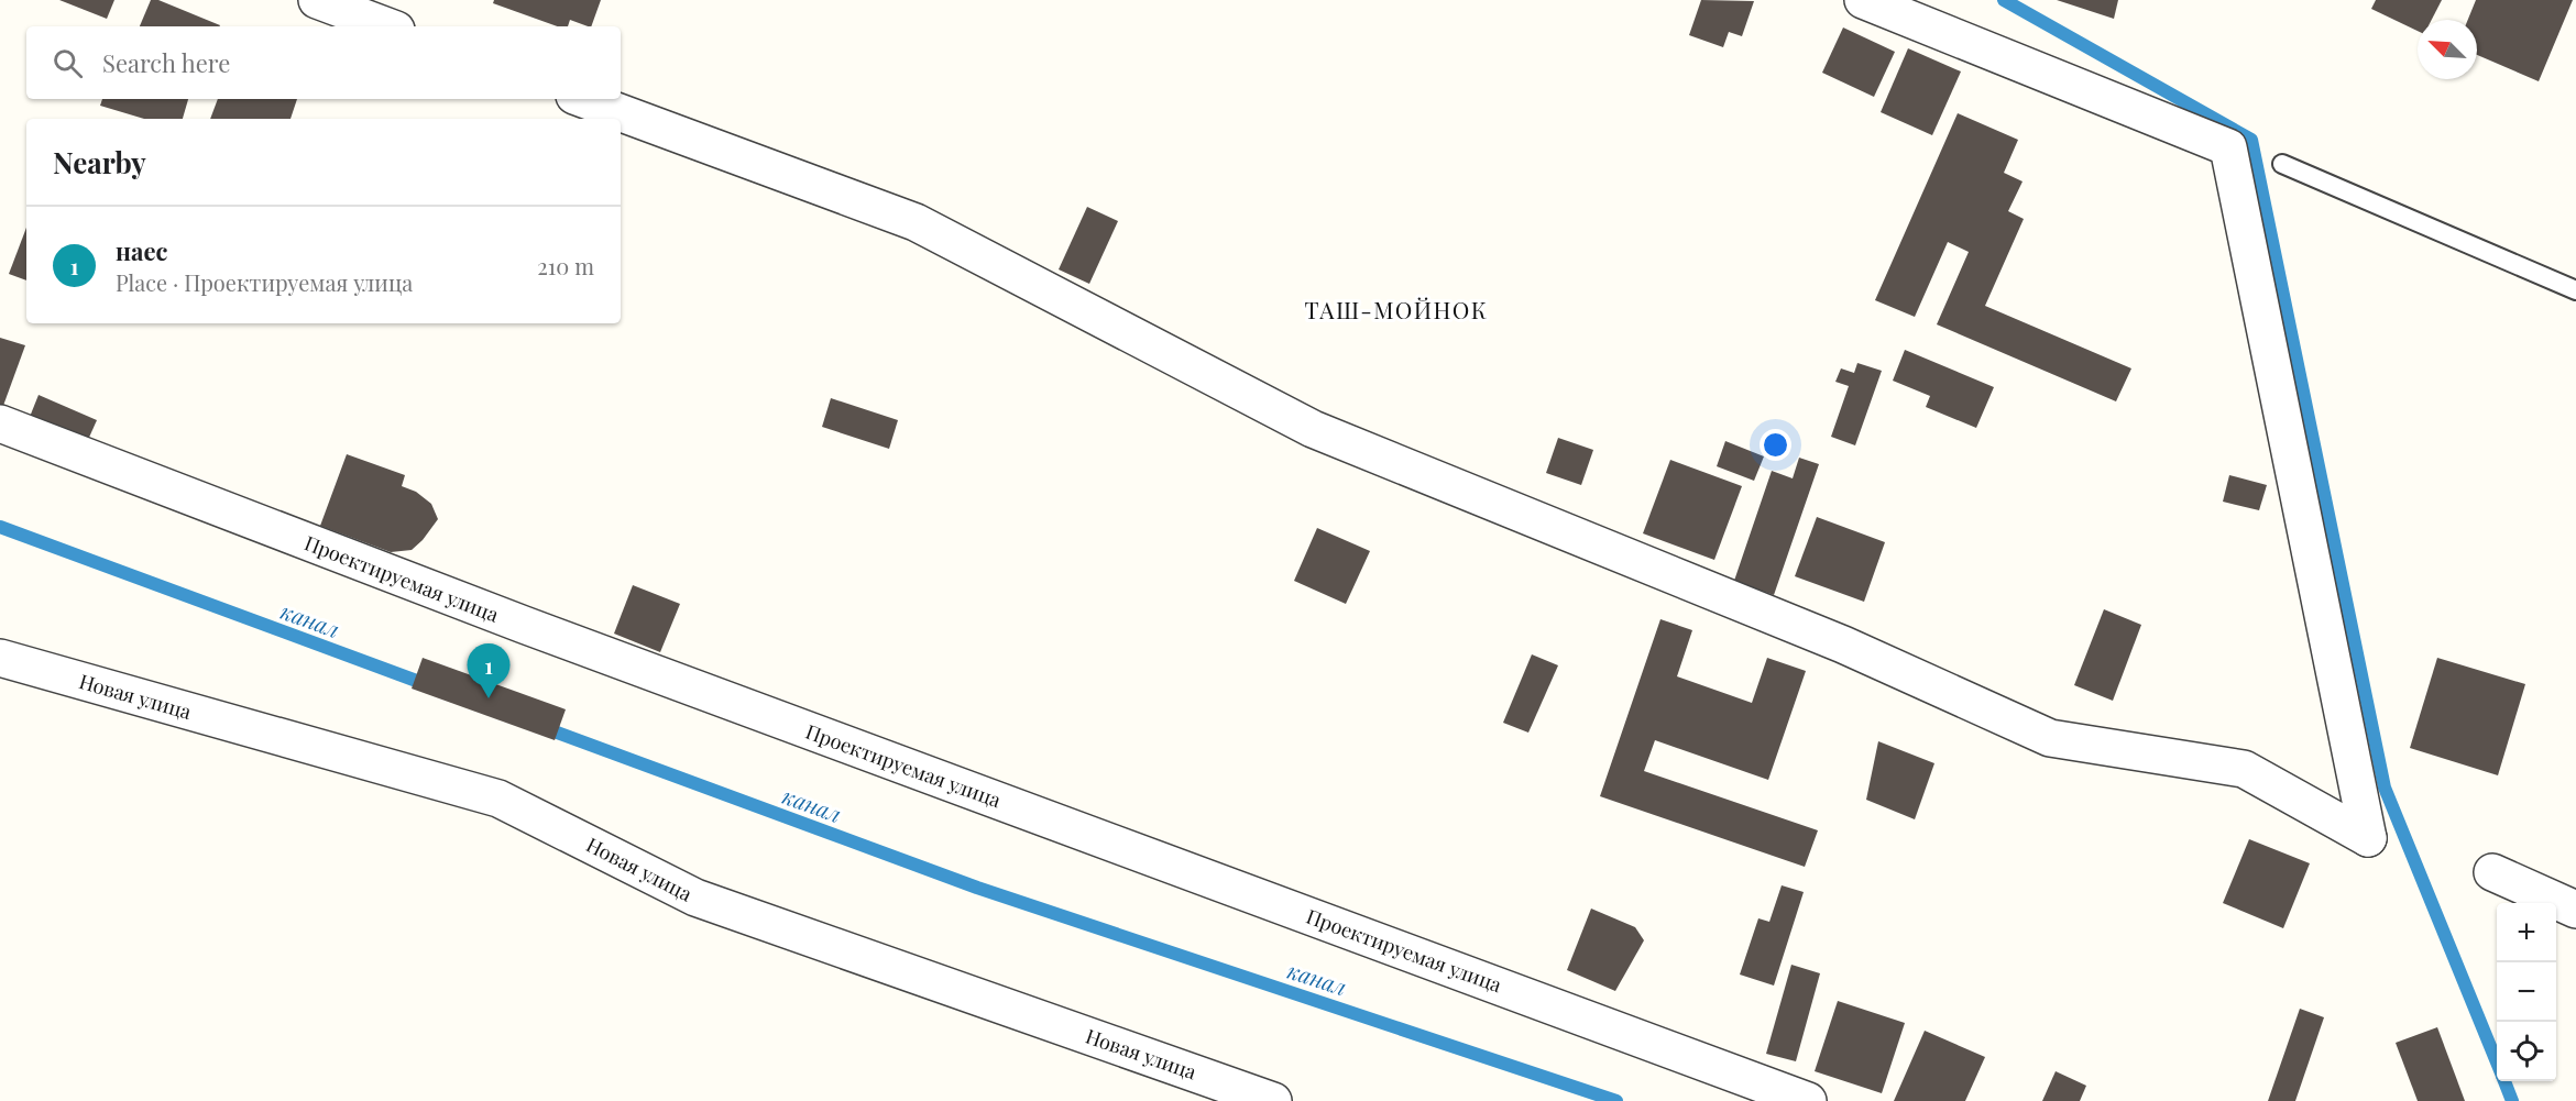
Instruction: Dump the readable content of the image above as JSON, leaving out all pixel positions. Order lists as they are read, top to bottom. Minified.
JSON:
{"streets":{"street":["Проектируемая улица","Новая улица"]},"districts":["ТАШ-МОЙНОК"],"water":["канал"],"north":"top left","page":{"search":"Search here","heading":"Nearby","list":[{"mark":"1","name":"наес","note":"Place · Проектируемая улица","value":"210 m"}],"pins":"1","map_buttons":["+","−"]}}
